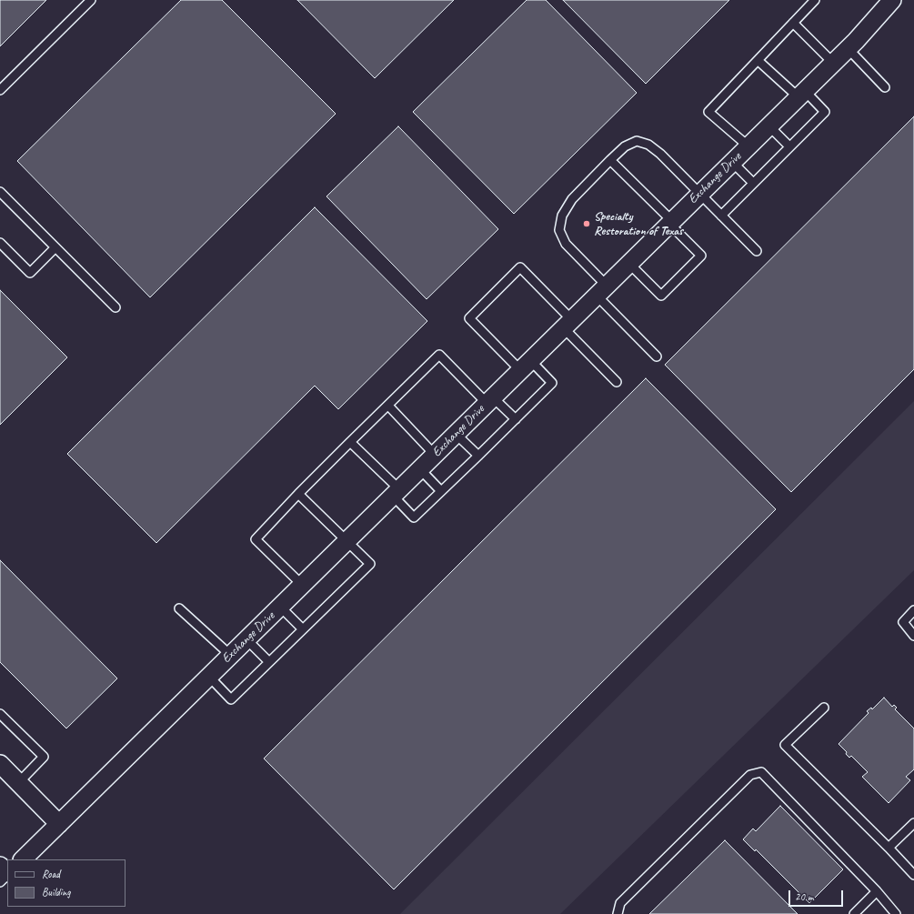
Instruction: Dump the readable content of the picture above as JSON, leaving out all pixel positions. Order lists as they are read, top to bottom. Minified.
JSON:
{"streets":{"street":["Exchange Drive"]},"places":["Specialty Restoration of Texas"],"legend":["Road","Building"],"scale_bar":"20 m"}
